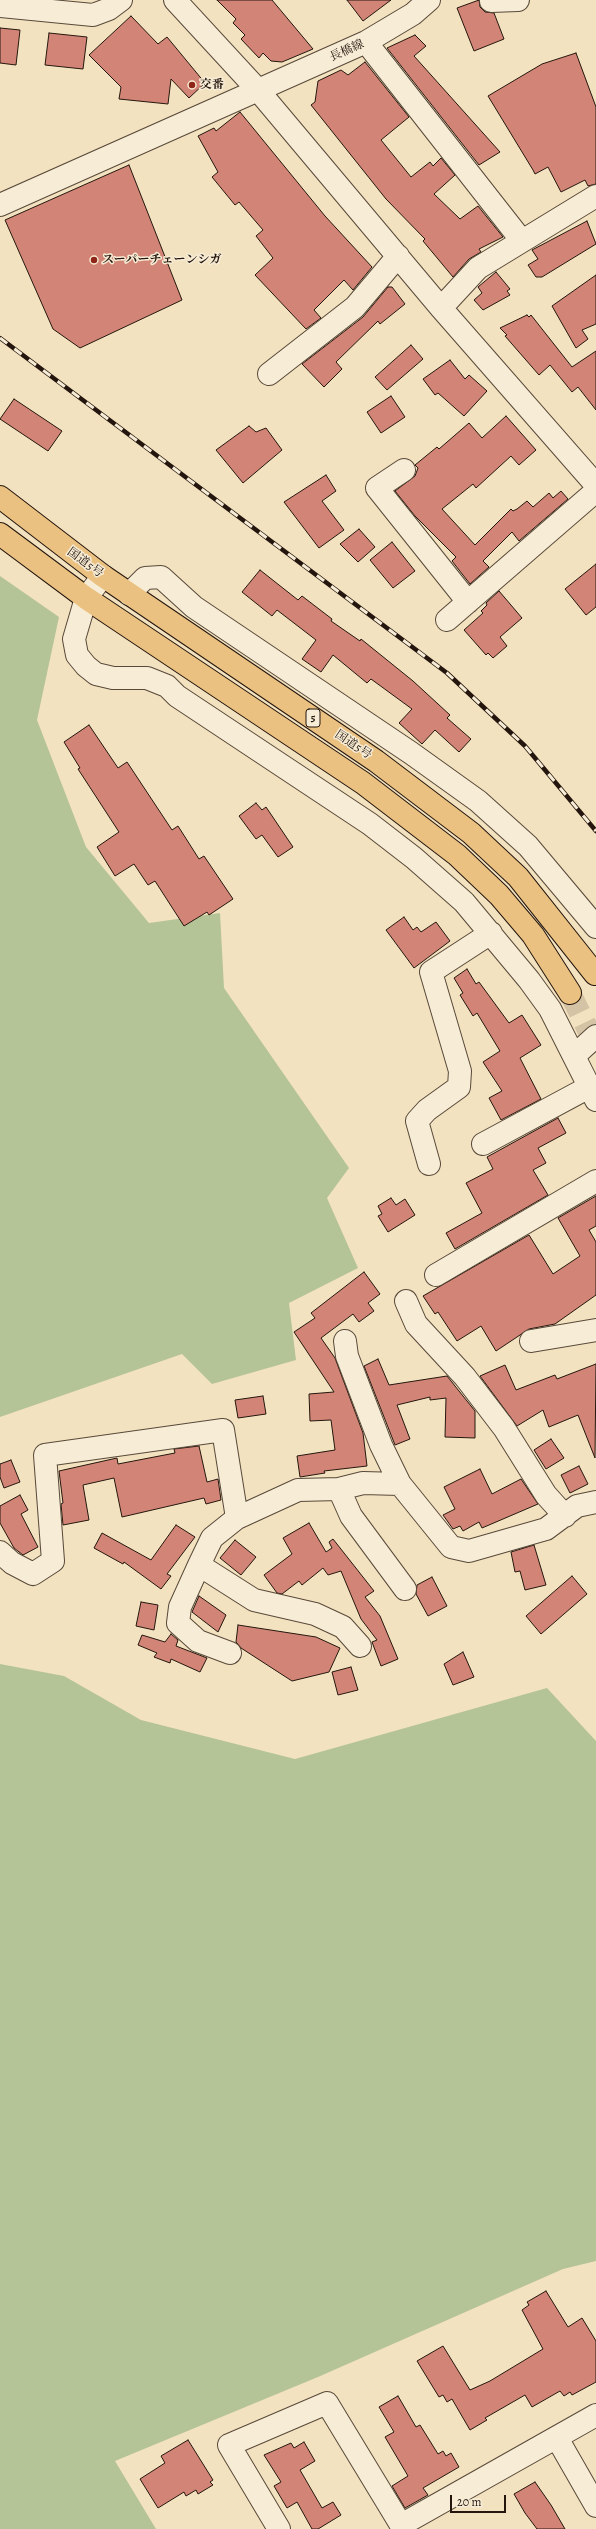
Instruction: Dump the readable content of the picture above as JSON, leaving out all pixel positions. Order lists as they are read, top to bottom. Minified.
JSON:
{"streets":{"highway":["国道5号","5"],"street":["長橋線"]},"places":["交番","スーパーチェーンシガ"],"scale_bar":"20 m"}
